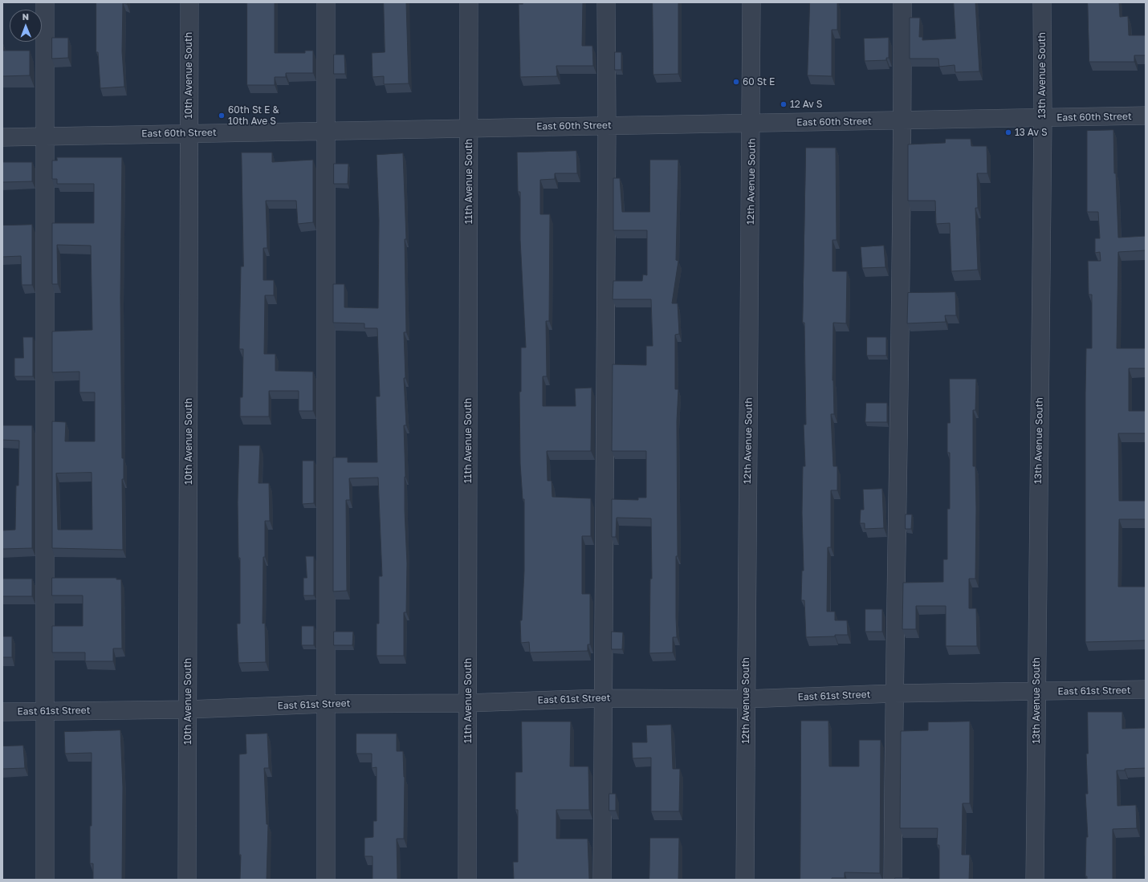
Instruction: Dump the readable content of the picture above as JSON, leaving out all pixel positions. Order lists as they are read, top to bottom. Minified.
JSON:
{"streets":{"street":["10th Avenue South","13th Avenue South","East 60th Street","11th Avenue South","12th Avenue South","East 61st Street"]},"crossings":[["10th Avenue South","East 60th Street"],["10th Avenue South","East 61st Street"],["13th Avenue South","East 60th Street"],["13th Avenue South","East 61st Street"],["East 60th Street","11th Avenue South"],["East 60th Street","12th Avenue South"],["11th Avenue South","East 61st Street"],["12th Avenue South","East 61st Street"]],"places":["60 St E","12 Av S","60th St E & 10th Ave S","13 Av S"],"north":"top"}
